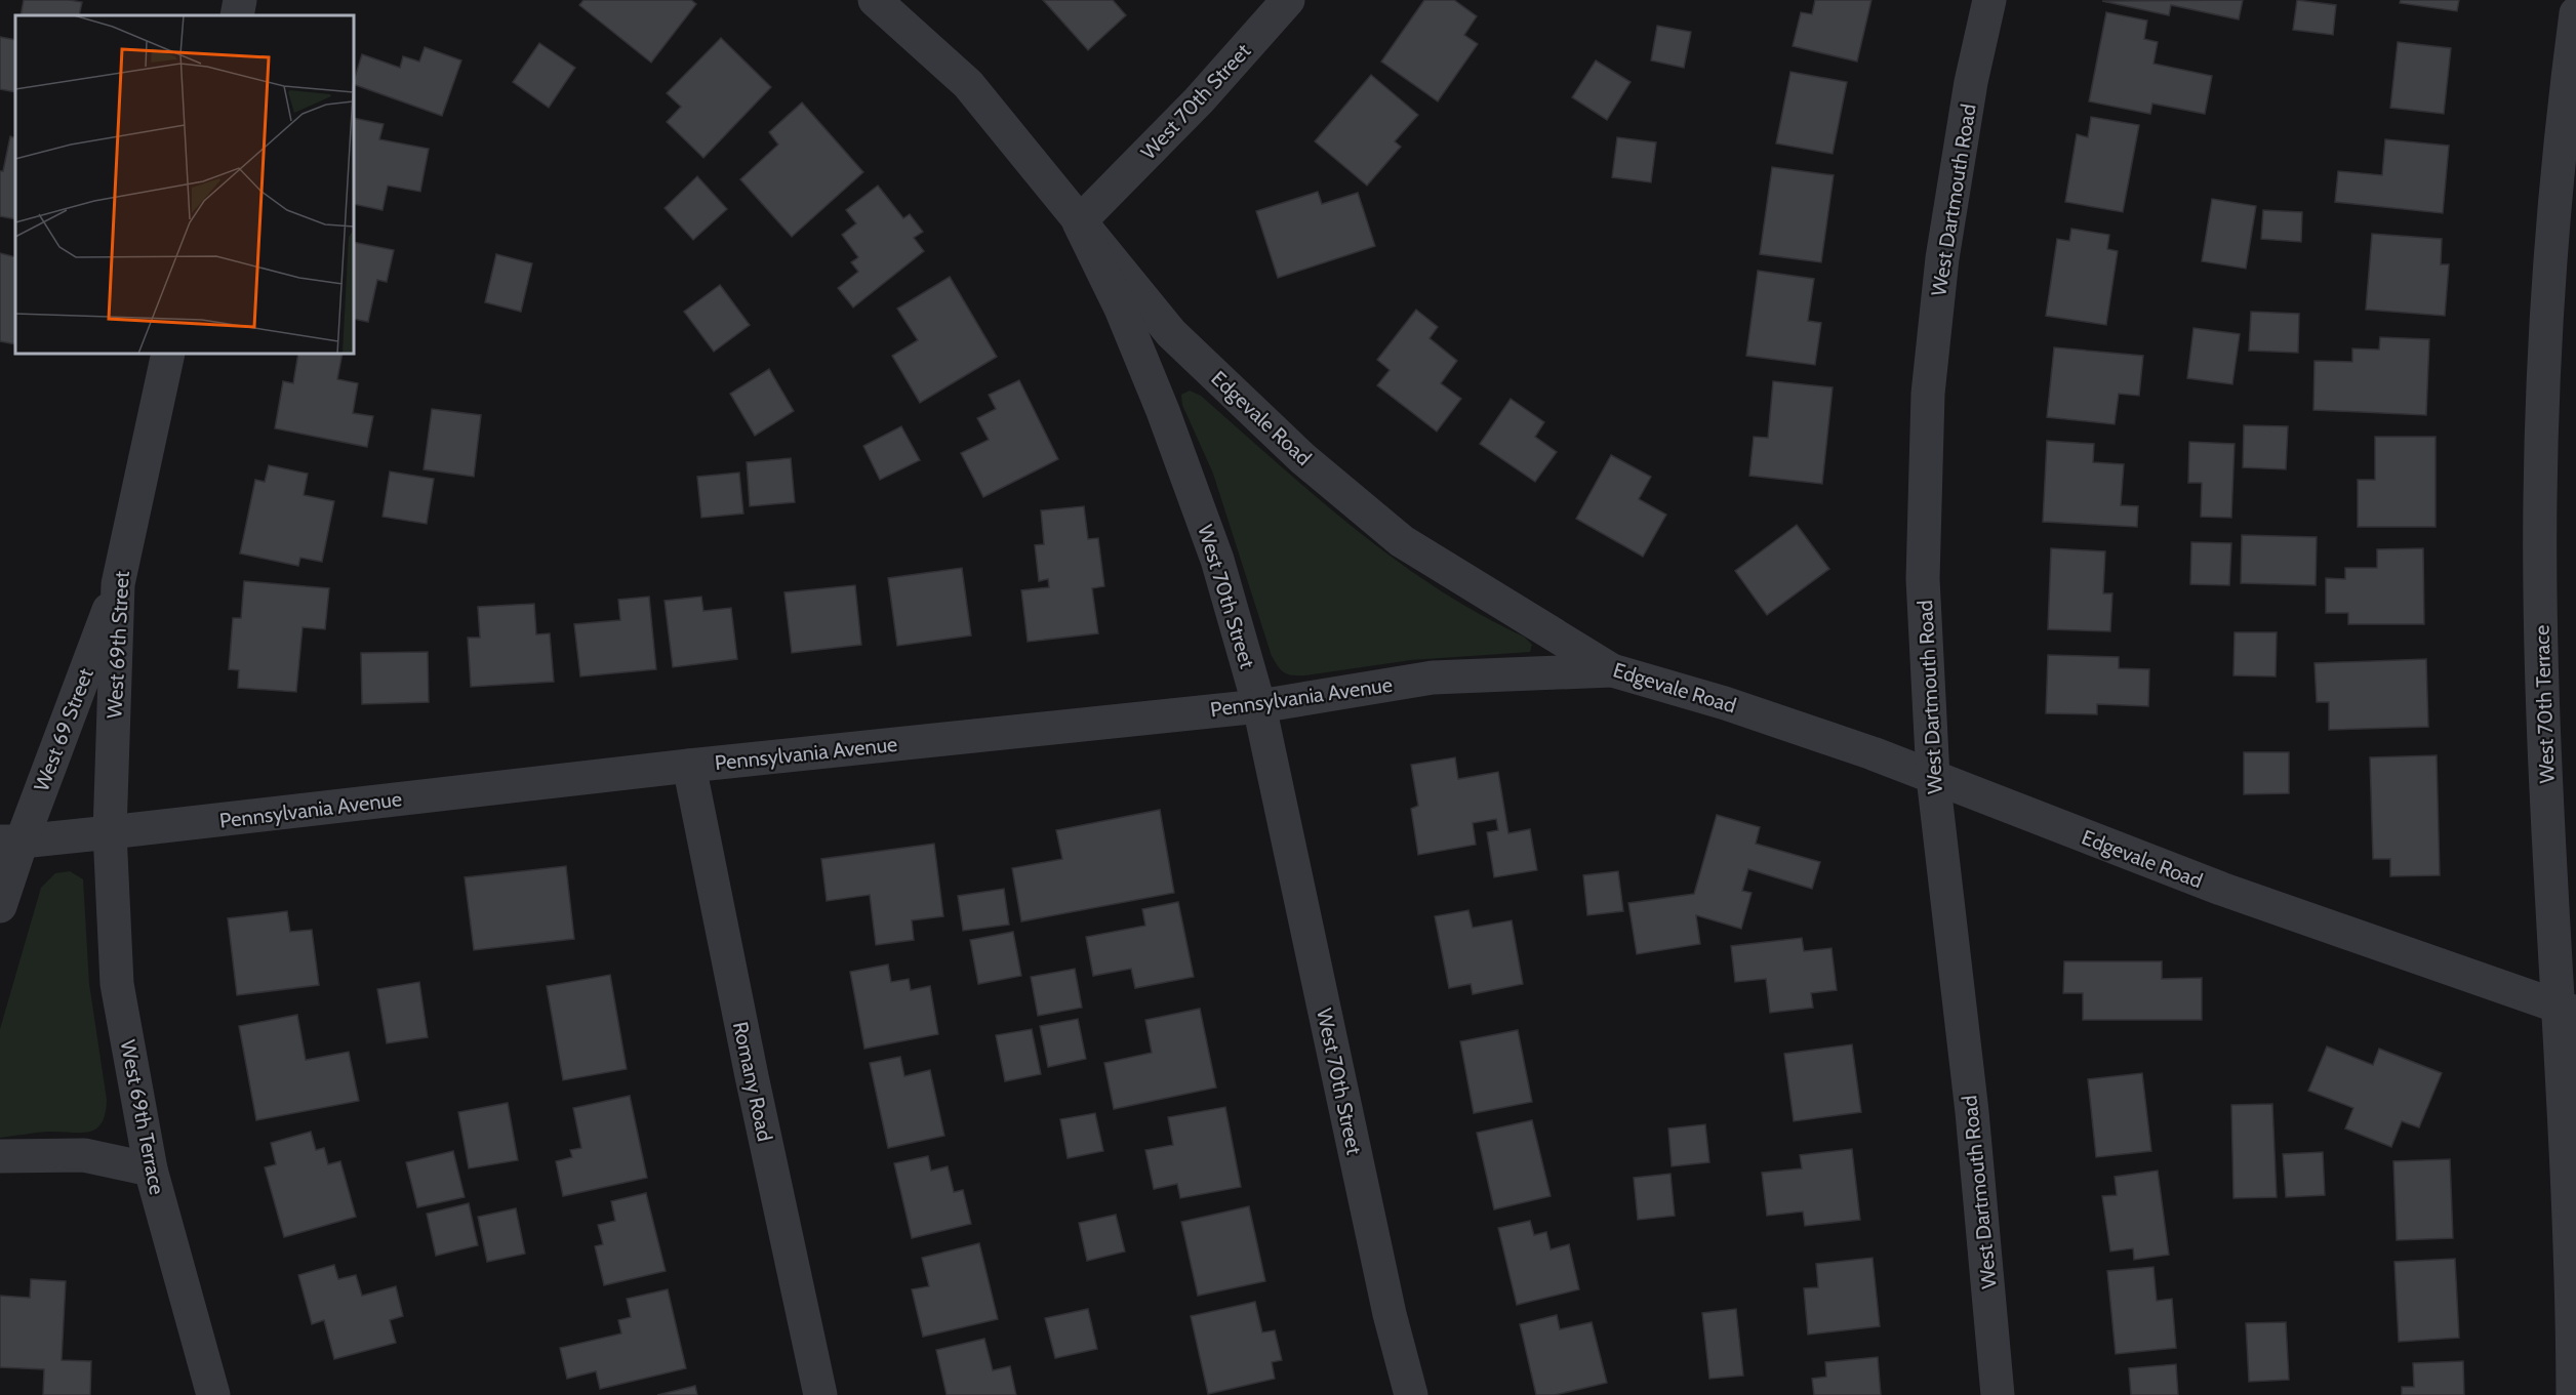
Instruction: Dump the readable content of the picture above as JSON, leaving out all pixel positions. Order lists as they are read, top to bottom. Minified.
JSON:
{"streets":{"street":["West 70th Street","West Dartmouth Road","Edgevale Road","West 69th Street","Pennsylvania Avenue","West 70th Terrace","West 69 Street","Romany Road","West 69th Terrace"]},"crossings":[["West 70th Street","Edgevale Road"],["West 70th Street","Pennsylvania Avenue"],["West Dartmouth Road","Edgevale Road"],["Edgevale Road","Pennsylvania Avenue"],["Edgevale Road","West 70th Terrace"],["West 69th Street","Pennsylvania Avenue"],["West 69th Street","West 69 Street"],["West 69th Street","West 69th Terrace"],["Pennsylvania Avenue","West 69 Street"],["Pennsylvania Avenue","Romany Road"],["Pennsylvania Avenue","West 69th Terrace"]]}
